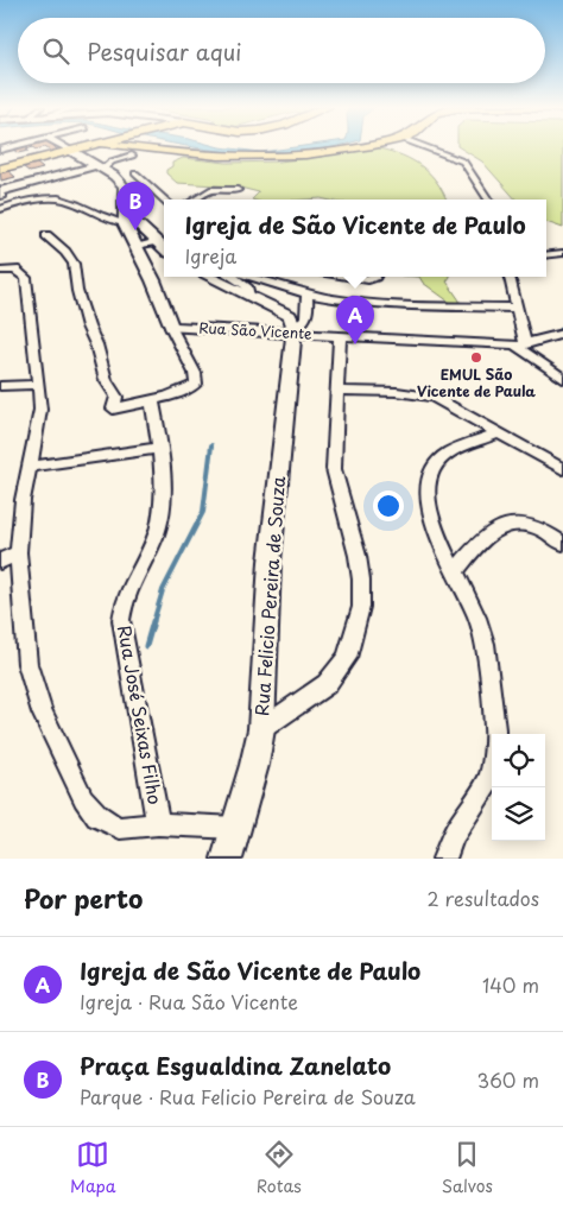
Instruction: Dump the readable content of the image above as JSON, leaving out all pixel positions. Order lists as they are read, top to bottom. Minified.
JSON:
{"streets":{"main road":["Rua São Vicente","Rua Felicio Pereira de Souza"],"street":["Rua José Seixas Filho"]},"crossings":[["Rua São Vicente","Rua Felicio Pereira de Souza"]],"places":["EMUL São Vicente de Paula"],"page":{"search":"Pesquisar aqui","pins":["B","A"],"popup":["Igreja de São Vicente de Paulo","Igreja"],"heading":["Por perto","2 resultados"],"list":[{"mark":"A","name":"Igreja de São Vicente de Paulo","note":"Igreja · Rua São Vicente","value":"140 m"},{"mark":"B","name":"Praça Esgualdina Zanelato","note":"Parque · Rua Felicio Pereira de Souza","value":"360 m"}],"nav":["Mapa","Rotas","Salvos"]}}
